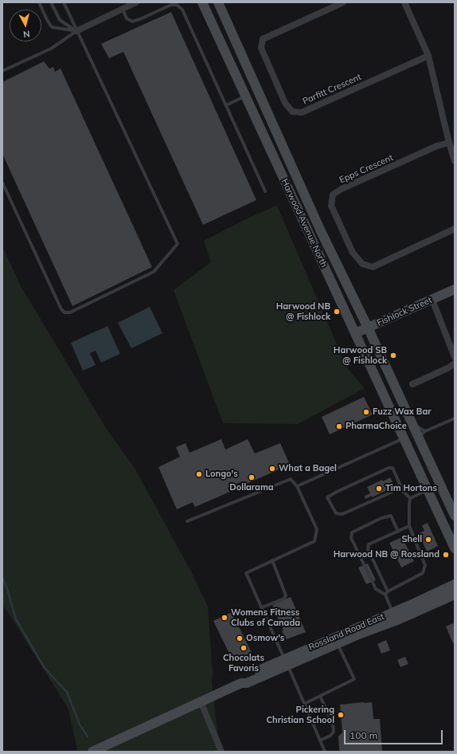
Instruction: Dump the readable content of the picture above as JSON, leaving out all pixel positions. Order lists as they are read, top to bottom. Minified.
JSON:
{"streets":{"main road":["Harwood Avenue North","Fishlock Street","Rossland Road East"],"street":["Parfitt Crescent","Epps Crescent"]},"crossings":[["Harwood Avenue North","Fishlock Street"]],"places":["Harwood NB @ Fishlock","Harwood SB @ Fishlock","Fuzz Wax Bar","PharmaChoice","What a Bagel","Longo's","Dollarama","Tim Hortons","Shell","Harwood NB @ Rossland","Womens Fitness Clubs of Canada","Osmow's","Chocolats Favoris","Pickering Christian School"],"scale_bar":"100 m","north":"bottom"}
